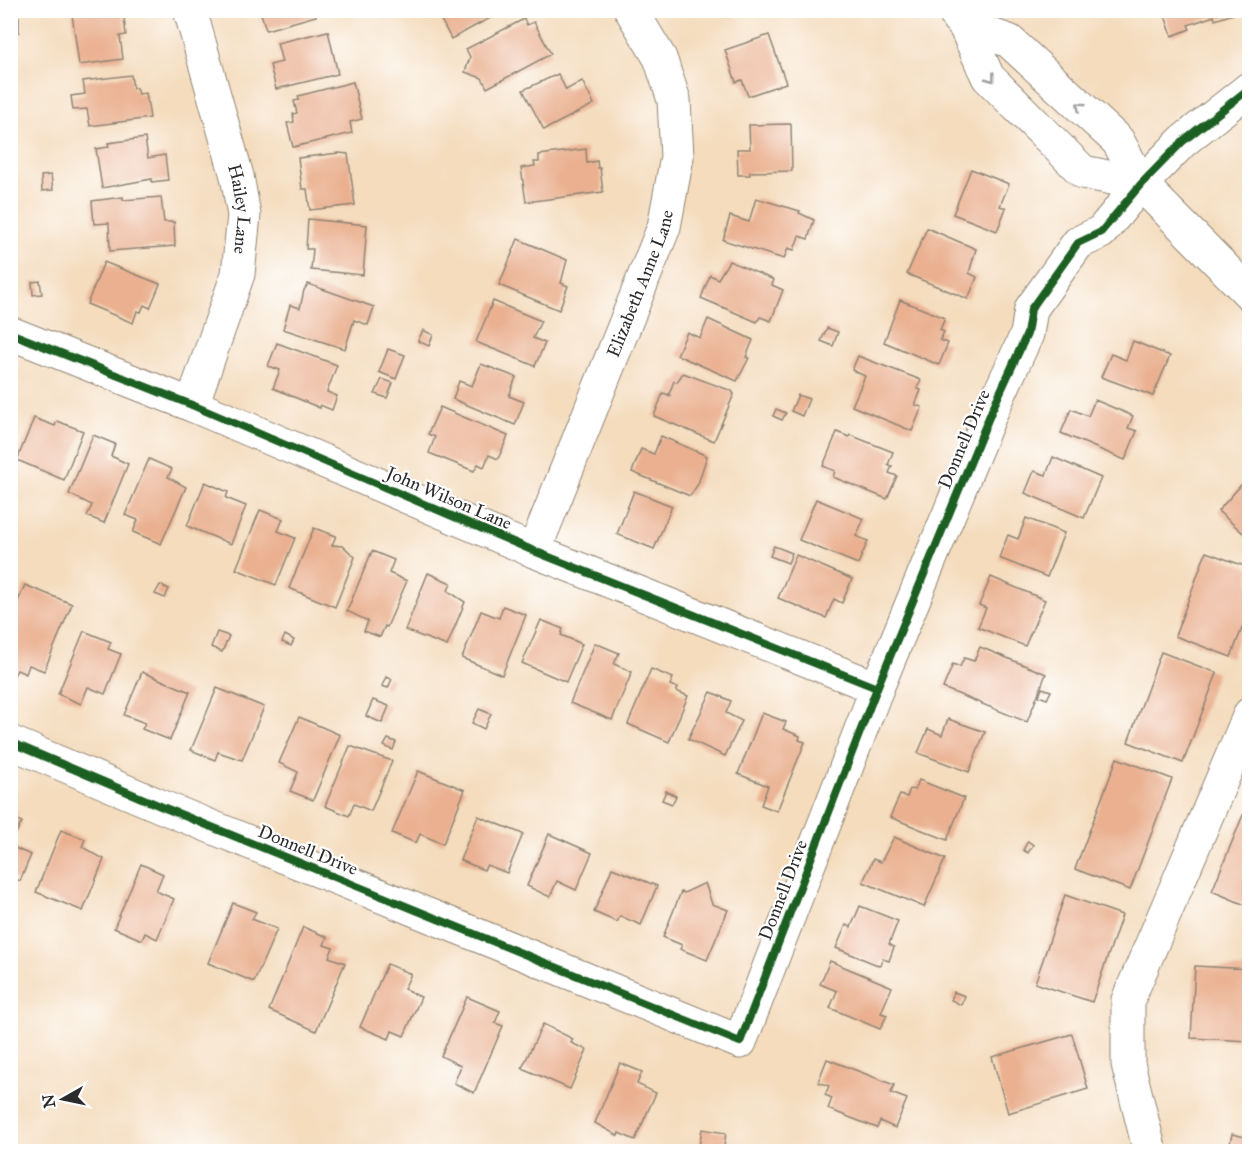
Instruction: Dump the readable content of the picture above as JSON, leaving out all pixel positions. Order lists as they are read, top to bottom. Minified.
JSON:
{"streets":{"street":["Hailey Lane","Elizabeth Anne Lane","Donnell Drive","John Wilson Lane"]},"crossings":[["Hailey Lane","John Wilson Lane"],["Elizabeth Anne Lane","John Wilson Lane"],["Donnell Drive","John Wilson Lane"]],"north":"left"}
